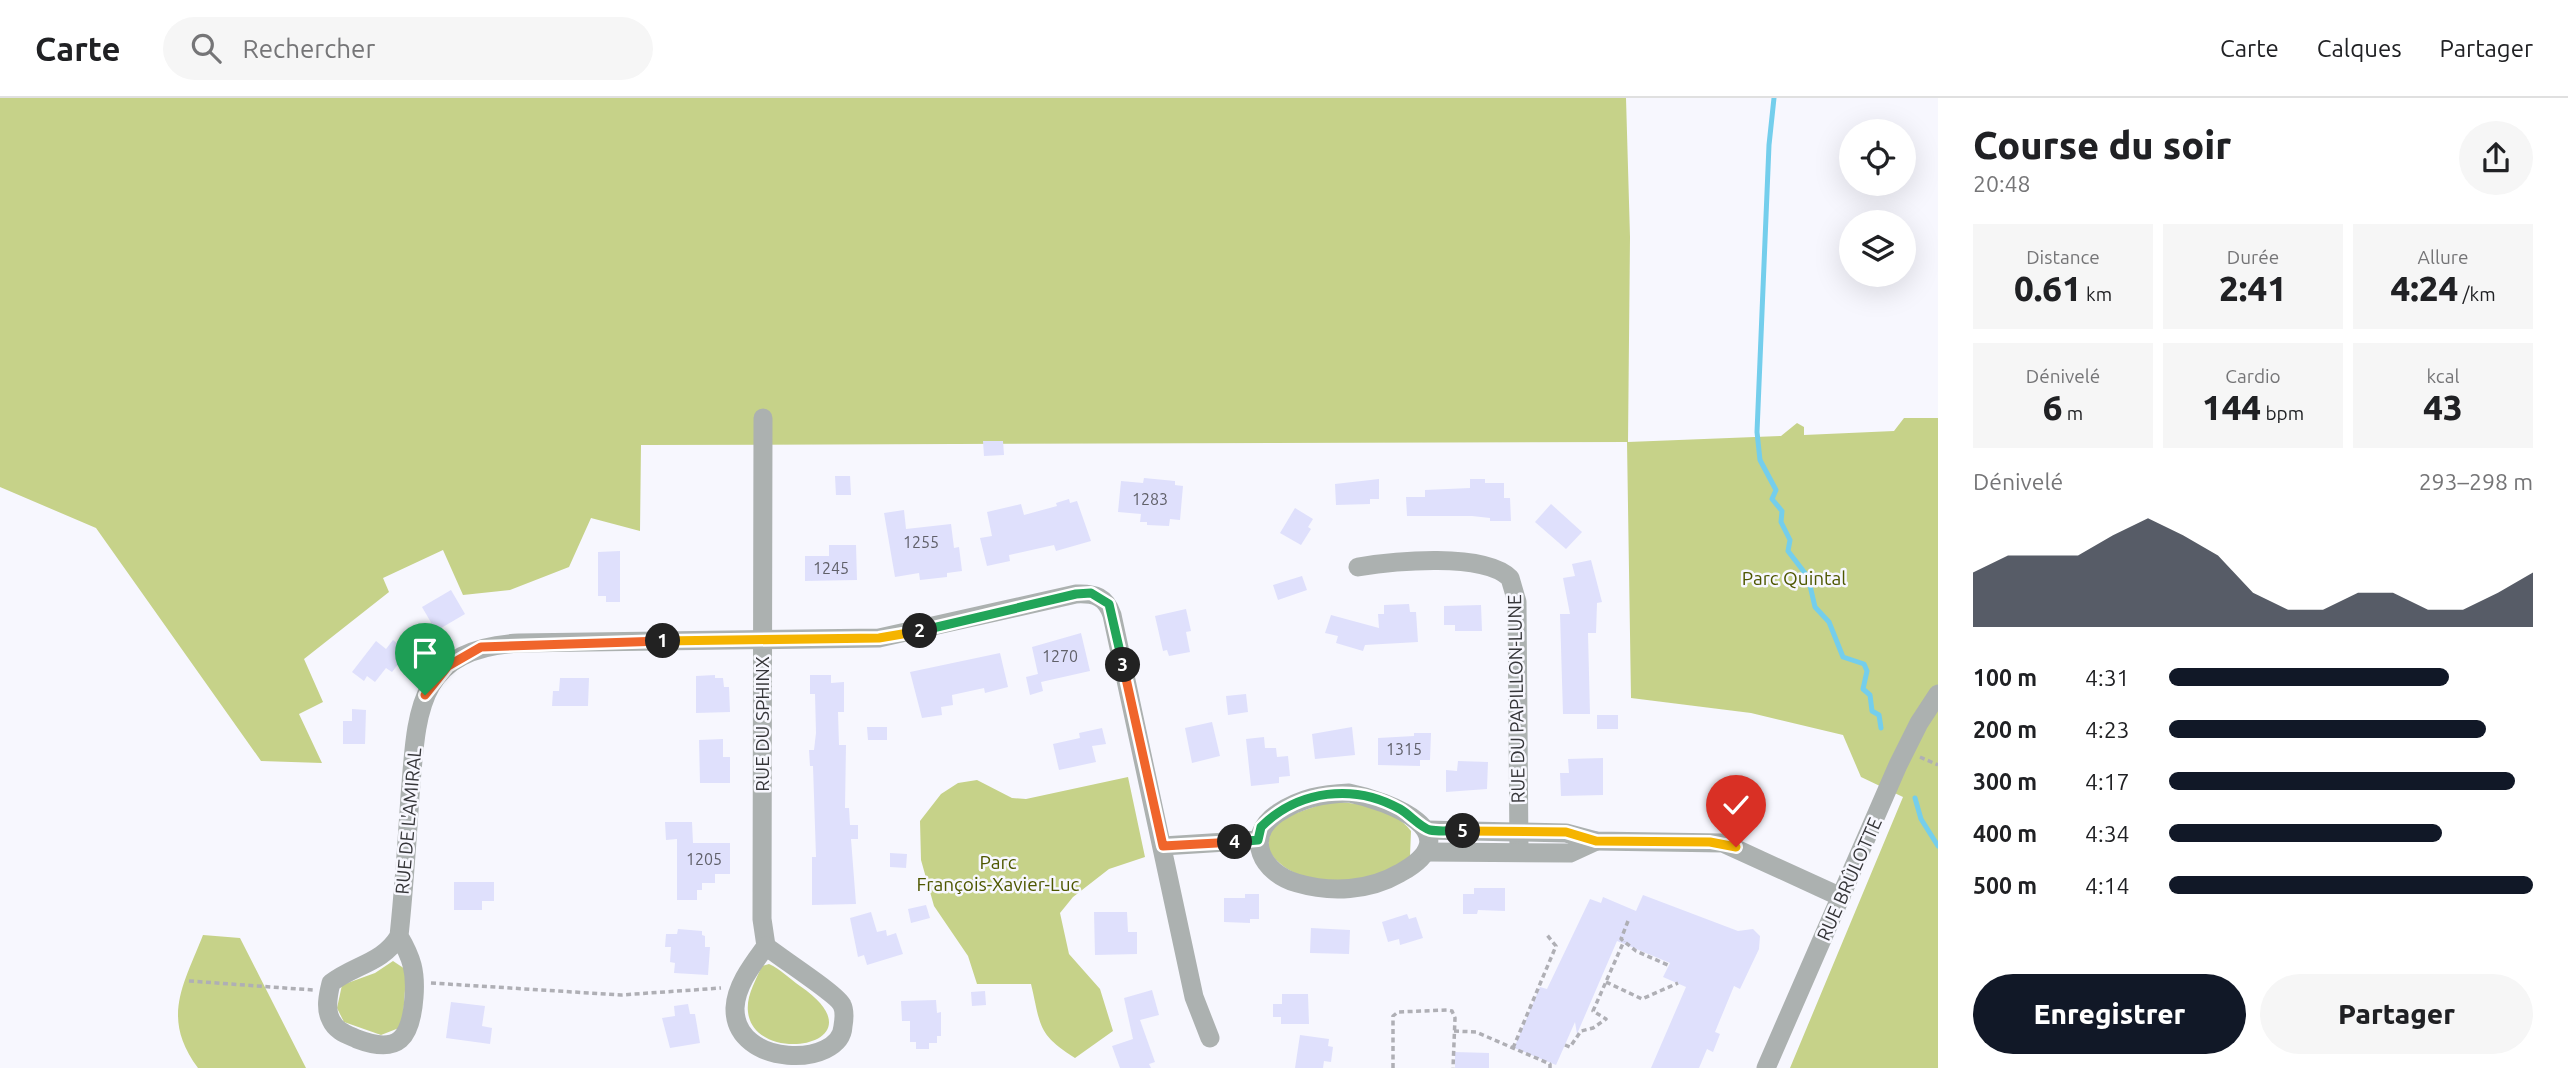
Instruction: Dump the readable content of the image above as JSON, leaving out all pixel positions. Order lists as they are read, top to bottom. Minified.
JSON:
{"streets":{"street":["RUE DU PAPILLON-LUNE","RUE DU SPHINX","RUE DE L'AMIRAL","RUE BRÛLOTTE"]},"crossings":[["RUE DU SPHINX","RUE DE L'AMIRAL"]],"parks":["Parc Quintal","Parc François-Xavier-Luc"],"house_numbers":["1283","1255","1245","1270","1315","1205"],"page":{"header":"Carte","search":"Rechercher","nav":["Carte","Calques","Partager"],"heading":["Course du soir","20:48"],"stats":[["Distance","0.61 km"],["Durée","2:41"],["Allure","4:24 /km"],["Dénivelé","6 m"],["Cardio","144 bpm"],["kcal","43"]],"chart":["Dénivelé","293–298 m"],"pins":["2","1","3","5","4"],"list":[{"name":"100 m","note":"4:31"},{"name":"200 m","note":"4:23"},{"name":"300 m","note":"4:17"},{"name":"400 m","note":"4:34"},{"name":"500 m","note":"4:14"}],"buttons":["Enregistrer","Partager"]}}
